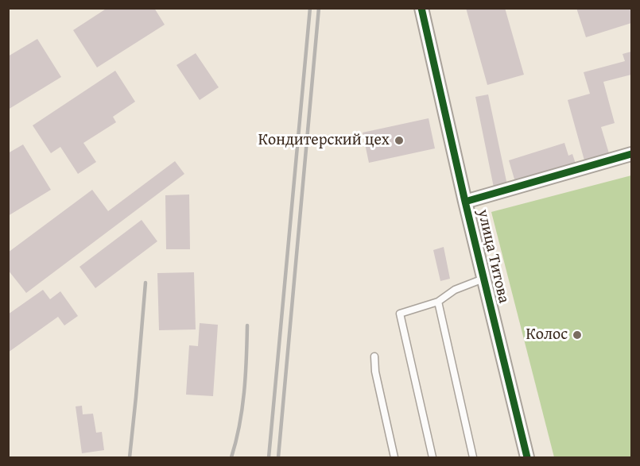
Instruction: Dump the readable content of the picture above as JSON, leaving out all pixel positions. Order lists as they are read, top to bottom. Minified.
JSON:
{"streets":{"street":["улица Титова"]},"places":["Кондитерский цех","Колос"]}
